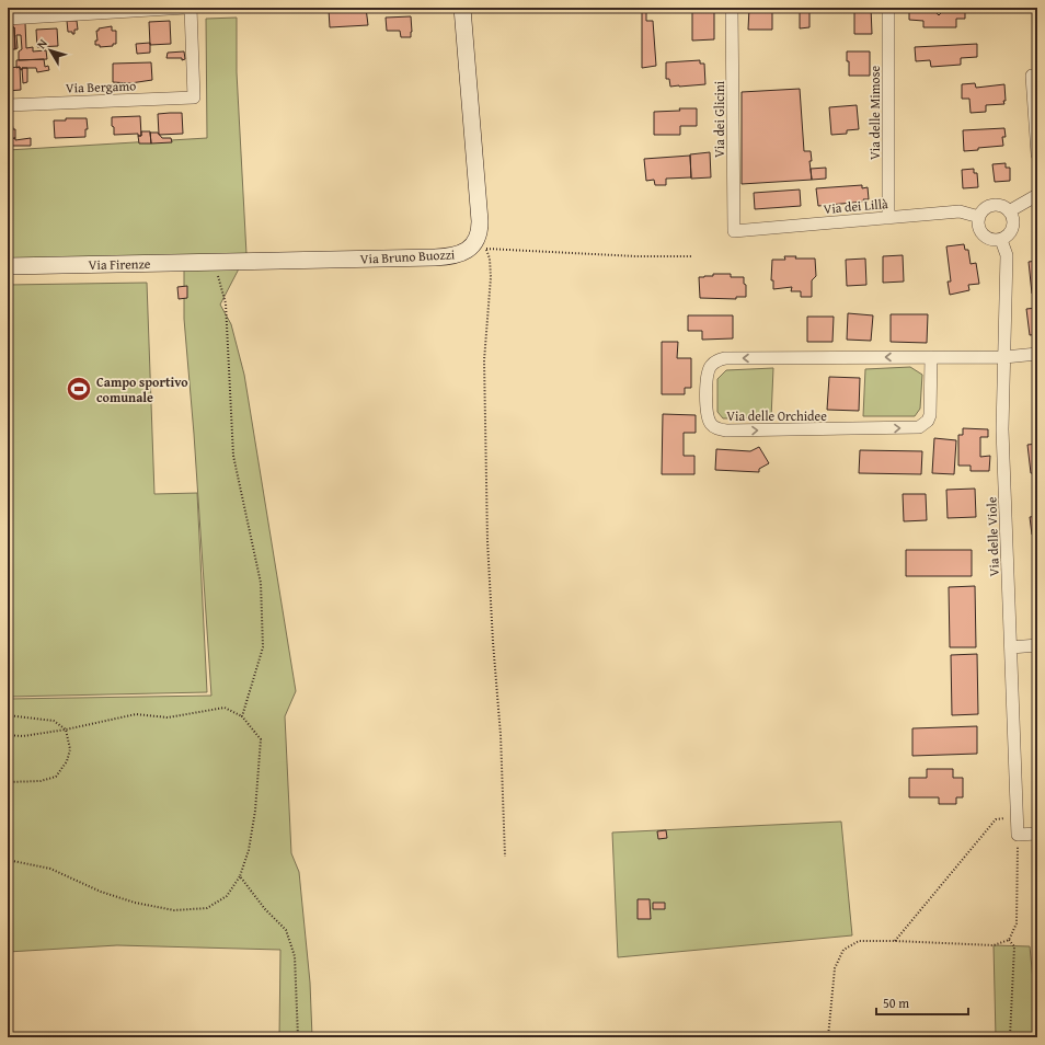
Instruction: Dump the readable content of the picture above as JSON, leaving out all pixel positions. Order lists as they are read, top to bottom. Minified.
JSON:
{"streets":{"street":["Via Bergamo","Via delle Mimose","Via dei Glicini","Via dei Lillà","Via Bruno Buozzi","Via Firenze","Via delle Orchidee","Via delle Viole"]},"crossings":[["Via delle Mimose","Via dei Lillà"],["Via dei Glicini","Via dei Lillà"],["Via dei Lillà","Via delle Viole"],["Via Bruno Buozzi","Via Firenze"],["Via delle Orchidee","Via delle Viole"]],"places":{"sports":["Campo sportivo comunale"]},"scale_bar":"50 m","north":"top left"}
